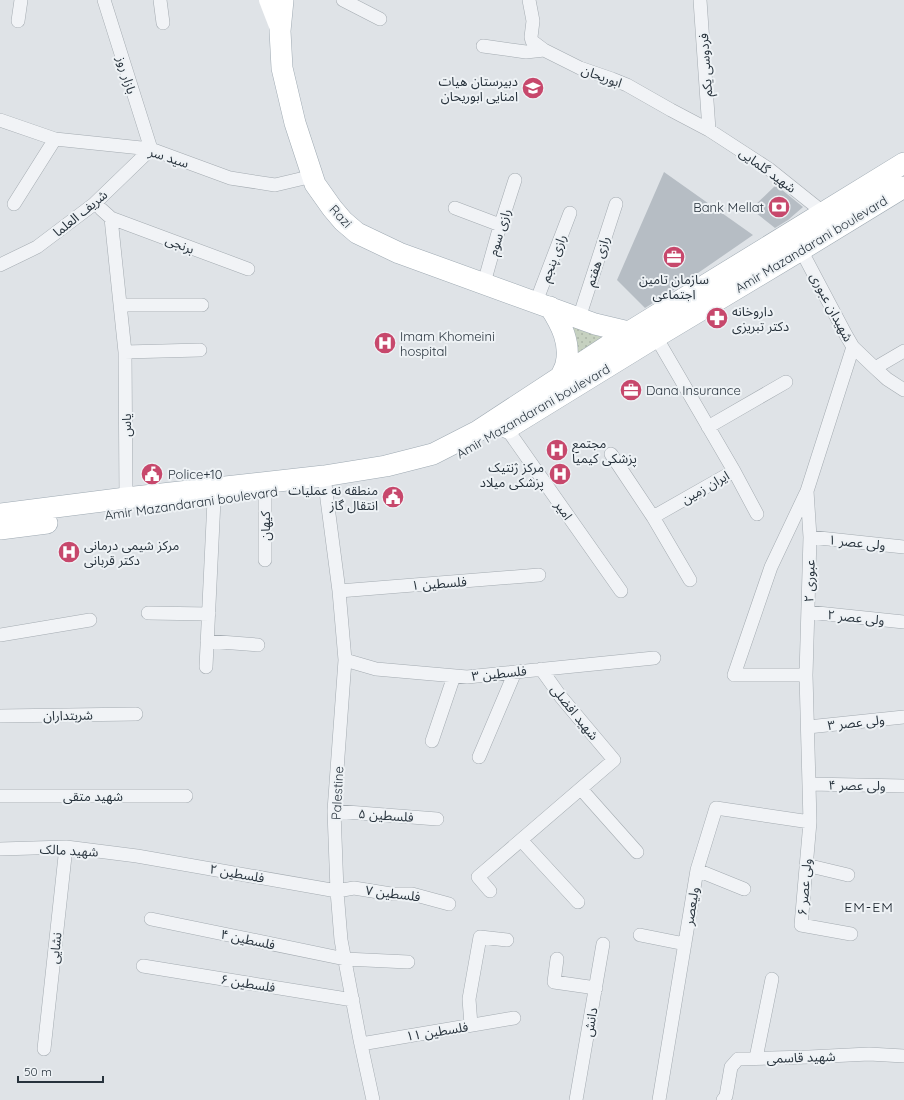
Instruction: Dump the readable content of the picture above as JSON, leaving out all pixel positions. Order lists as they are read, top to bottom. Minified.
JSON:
{"streets":{"main road":["Razi","Amir Mazandarani boulevard"],"street":["فردوسی یکم","بازار روز","ابوریحان","سید سر","شهید گلمایی","شریف العلما","رازی سوم","برنجی","رازی پنجم","رازی هفتم","شهیدان عبوری","یاس","ایران زمین","امیر","کیهان","ولی عصر ۱","عبوری ۲","فلسطین ۱","ولی عصر ۲","فلسطین ۳","شهید افضلی","شربتداران","ولی عصر ۳","ولی عصر ۴","Palestine","شهید متقی","فلسطین ۵","شهید مالک","فلسطین ۲","ولی عصر ۶","فلسطین ۷","ولیعصر","فلسطین ۴","نشایی","فلسطین ۶","دانش","فلسطین ۱۱","شهید قاسمی"]},"crossings":[["فردوسی یکم","ابوریحان"],["فردوسی یکم","شهید گلمایی"],["بازار روز","سید سر"],["بازار روز","شریف العلما"],["ابوریحان","شهید گلمایی"],["سید سر","شریف العلما"],["سید سر","Razi"],["شهید گلمایی","Amir Mazandarani boulevard"],["Razi","رازی سوم"],["Razi","Amir Mazandarani boulevard"],["Razi","رازی پنجم"],["Razi","رازی هفتم"],["Razi","ایران زمین"],["برنجی","یاس"],["Amir Mazandarani boulevard","شهیدان عبوری"],["Amir Mazandarani boulevard","یاس"],["Amir Mazandarani boulevard","ایران زمین"],["Amir Mazandarani boulevard","امیر"],["Amir Mazandarani boulevard","کیهان"],["Amir Mazandarani boulevard","Palestine"],["شهیدان عبوری","عبوری ۲"],["ولی عصر ۱","عبوری ۲"],["عبوری ۲","ولی عصر ۲"],["عبوری ۲","ولی عصر ۳"],["عبوری ۲","ولی عصر ۴"],["عبوری ۲","ولی عصر ۶"],["عبوری ۲","ولیعصر"],["فلسطین ۱","Palestine"],["فلسطین ۳","شهید افضلی"],["فلسطین ۳","Palestine"],["Palestine","فلسطین ۵"],["Palestine","فلسطین ۲"],["Palestine","فلسطین ۷"],["Palestine","فلسطین ۴"],["Palestine","فلسطین ۶"],["Palestine","فلسطین ۱۱"],["شهید مالک","فلسطین ۲"],["شهید مالک","نشایی"],["فلسطین ۲","فلسطین ۷"],["ولی عصر ۶","ولیعصر"]],"districts":["EM-EM"],"places":{"school or university":["دبیرستان هیات امنایی ابوریحان"],"bank":["Bank Mellat"],"office":["سازمان تامین اجتماعی","Dana Insurance"],"pharmacy":["داروخانه دکتر تبریزی"],"hospital":["Imam Khomeini hospital","مجتمع پزشکی کیمیا","مرکز ژنتیک پزشکی میلاد","مرکز شیمی درمانی دکتر قربانی"],"public building":["Police+10","منطقه نه عملیات انتقال گاز"]},"scale_bar":"50 m"}
